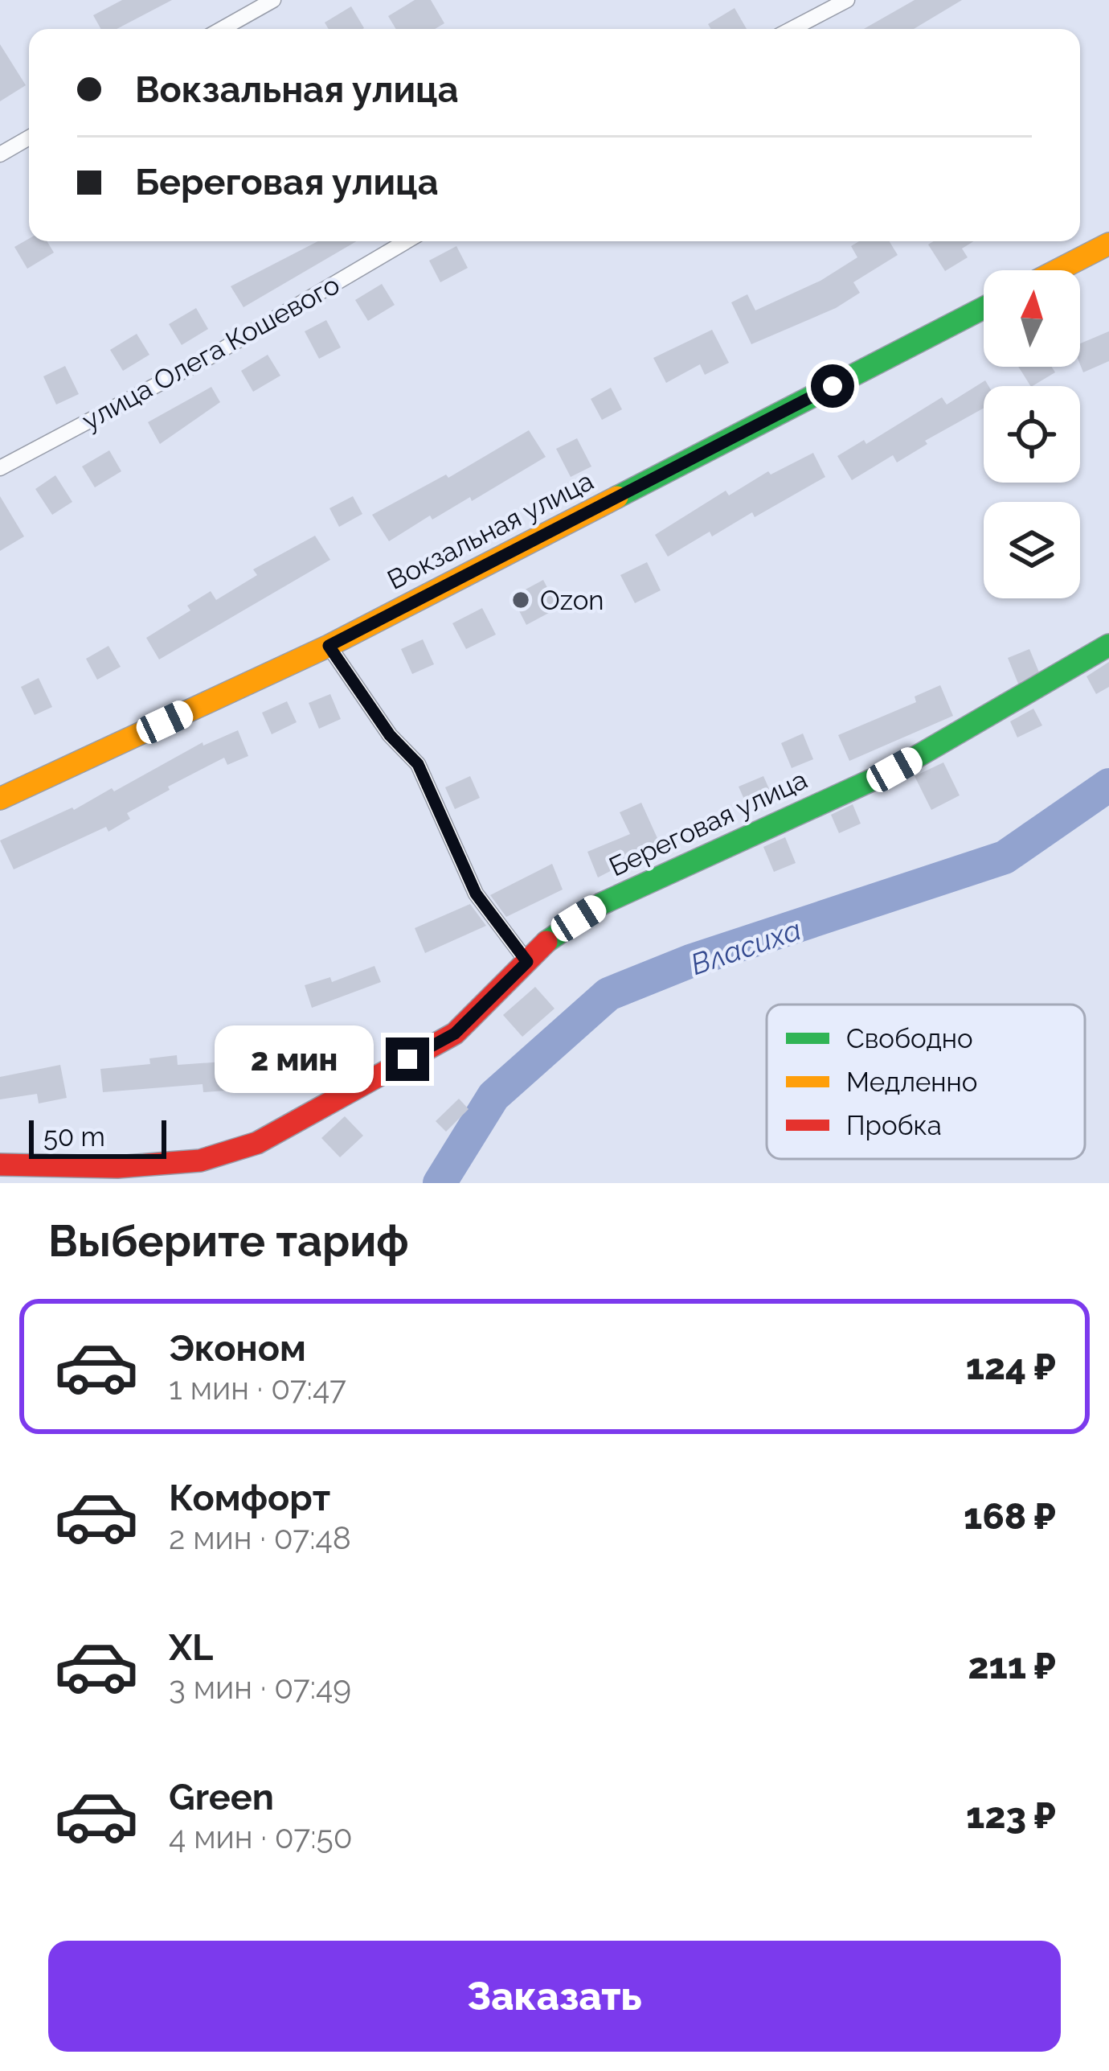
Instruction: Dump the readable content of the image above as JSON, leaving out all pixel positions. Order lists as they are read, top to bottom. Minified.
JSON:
{"streets":{"street":["улица Олега Кошевого","Вокзальная улица","Береговая улица"]},"water":["Власиха"],"places":["Ozon"],"legend":["Свободно","Медленно","Пробка"],"scale_bar":"50 m","north":"top","page":{"banner":["Вокзальная улица","Береговая улица"],"bubble":"2 мин","scale":"50 m","heading":"Выберите тариф","list":[{"name":"Эконом","note":"1 мин · 07:47","value":"124 ₽"},{"name":"Комфорт","note":"2 мин · 07:48","value":"168 ₽"},{"name":"XL","note":"3 мин · 07:49","value":"211 ₽"},{"name":"Green","note":"4 мин · 07:50","value":"123 ₽"}],"buttons":"Заказать"}}
